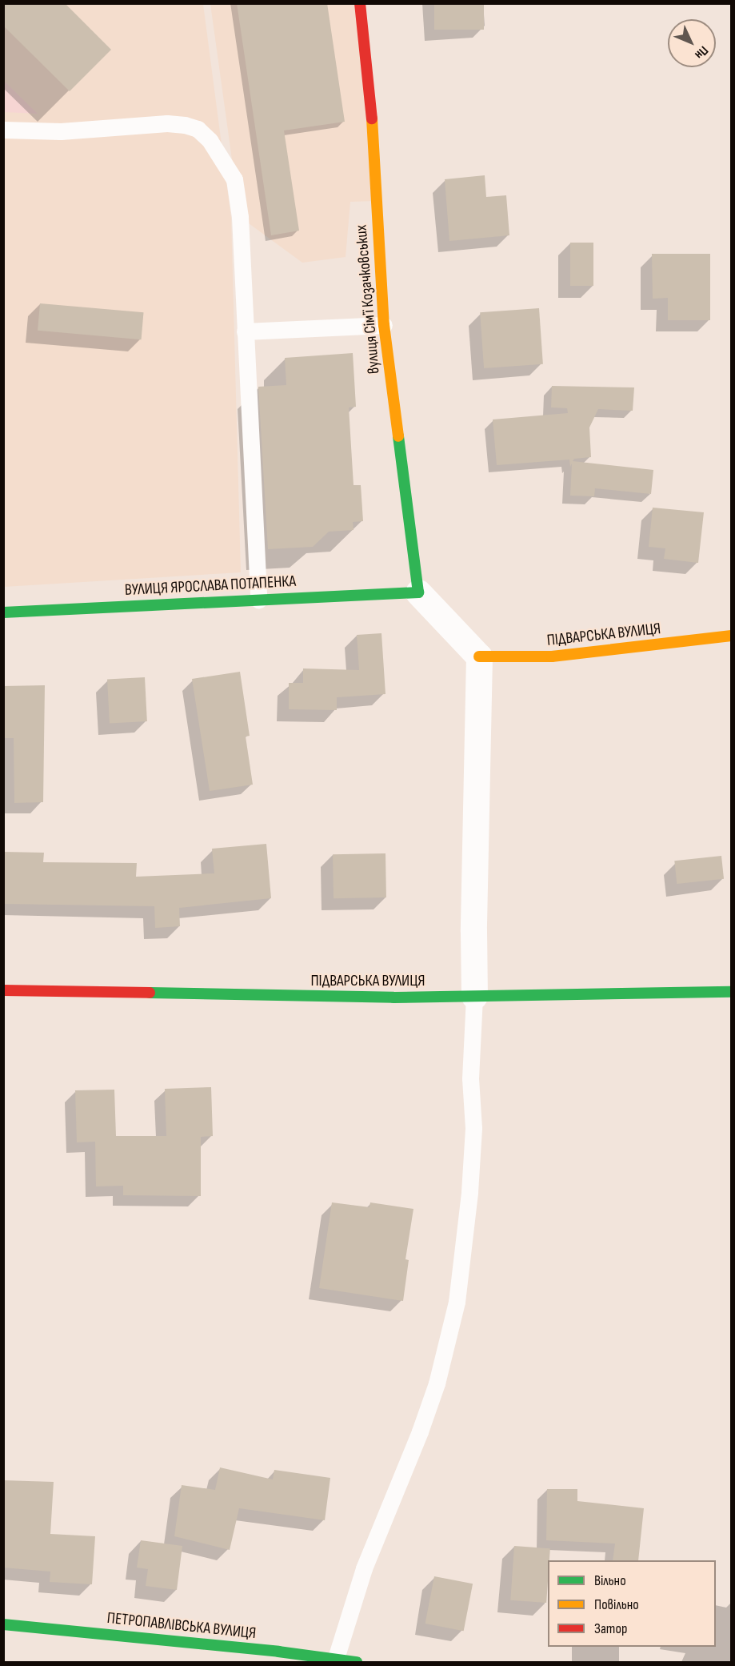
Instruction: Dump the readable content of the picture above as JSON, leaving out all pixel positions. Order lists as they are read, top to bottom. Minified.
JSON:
{"streets":{"street":["вулиця Сімʼї Козачковських","ВУЛИЦЯ ЯРОСЛАВА ПОТАПЕНКА","ПІДВАРСЬКА ВУЛИЦЯ","ПЕТРОПАВЛІВСЬКА ВУЛИЦЯ"]},"crossings":[["вулиця Сімʼї Козачковських","ВУЛИЦЯ ЯРОСЛАВА ПОТАПЕНКА"]],"legend":["Вільно","Повільно","Затор"],"north":"bottom right"}
